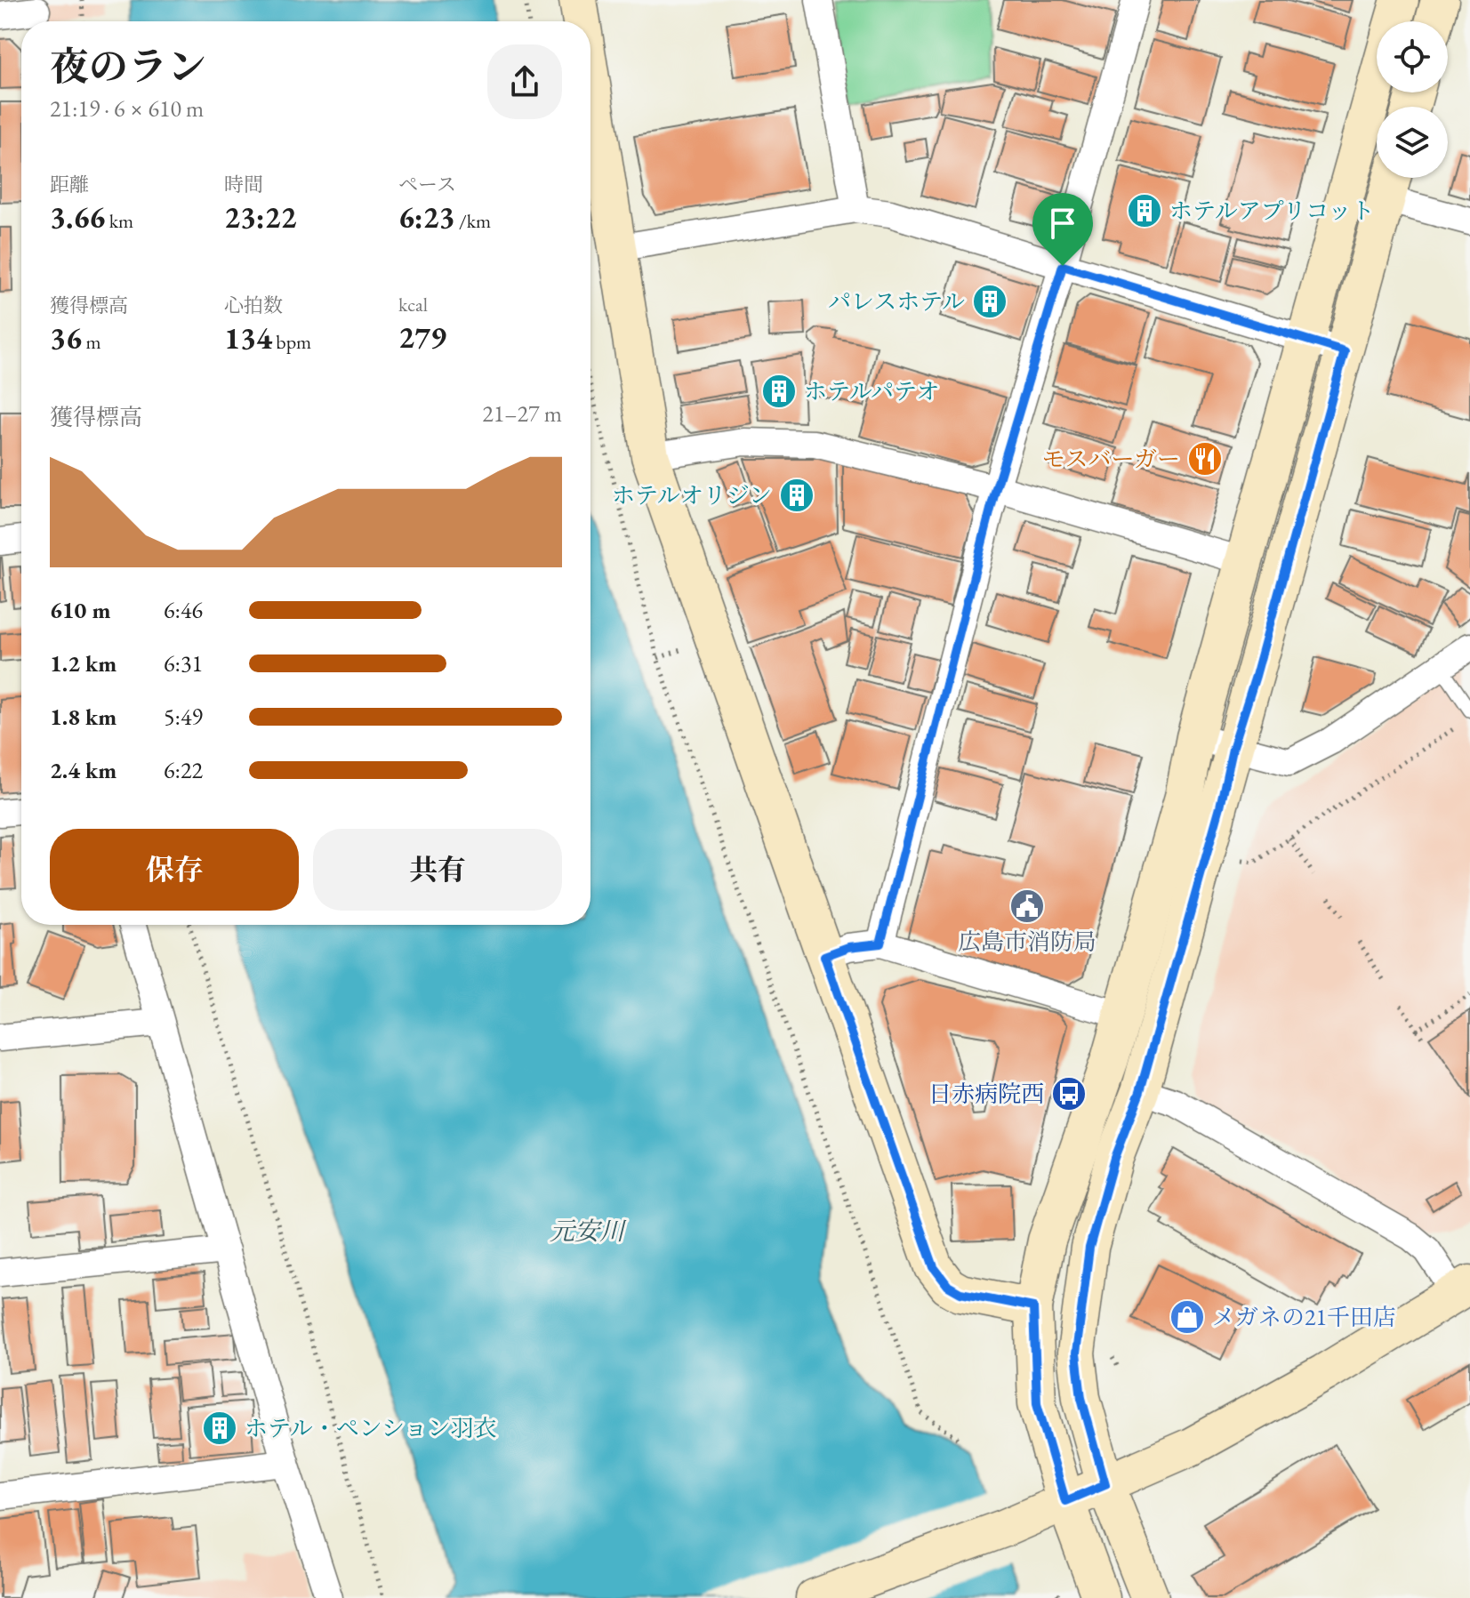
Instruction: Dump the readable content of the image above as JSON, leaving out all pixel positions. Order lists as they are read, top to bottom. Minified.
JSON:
{"water":["元安川"],"places":{"building":["ホテルアプリコット","パレスホテル","ホテルパテオ","ホテルオリジン","ホテル・ペンション羽衣"],"restaurant":["モスバーガー"],"public building":["広島市消防局"],"bus stop":["日赤病院西"],"shop":["メガネの21千田店"]},"page":{"heading":["夜のラン","21:19 · 6 × 610 m"],"stats":[["距離","3.66 km"],["時間","23:22"],["ペース","6:23 /km"],["獲得標高","36 m"],["心拍数","134 bpm"],["kcal","279"]],"chart":["獲得標高","21–27 m"],"list":[{"name":"610 m","note":"6:46"},{"name":"1.2 km","note":"6:31"},{"name":"1.8 km","note":"5:49"},{"name":"2.4 km","note":"6:22"}],"buttons":["保存","共有"]}}
